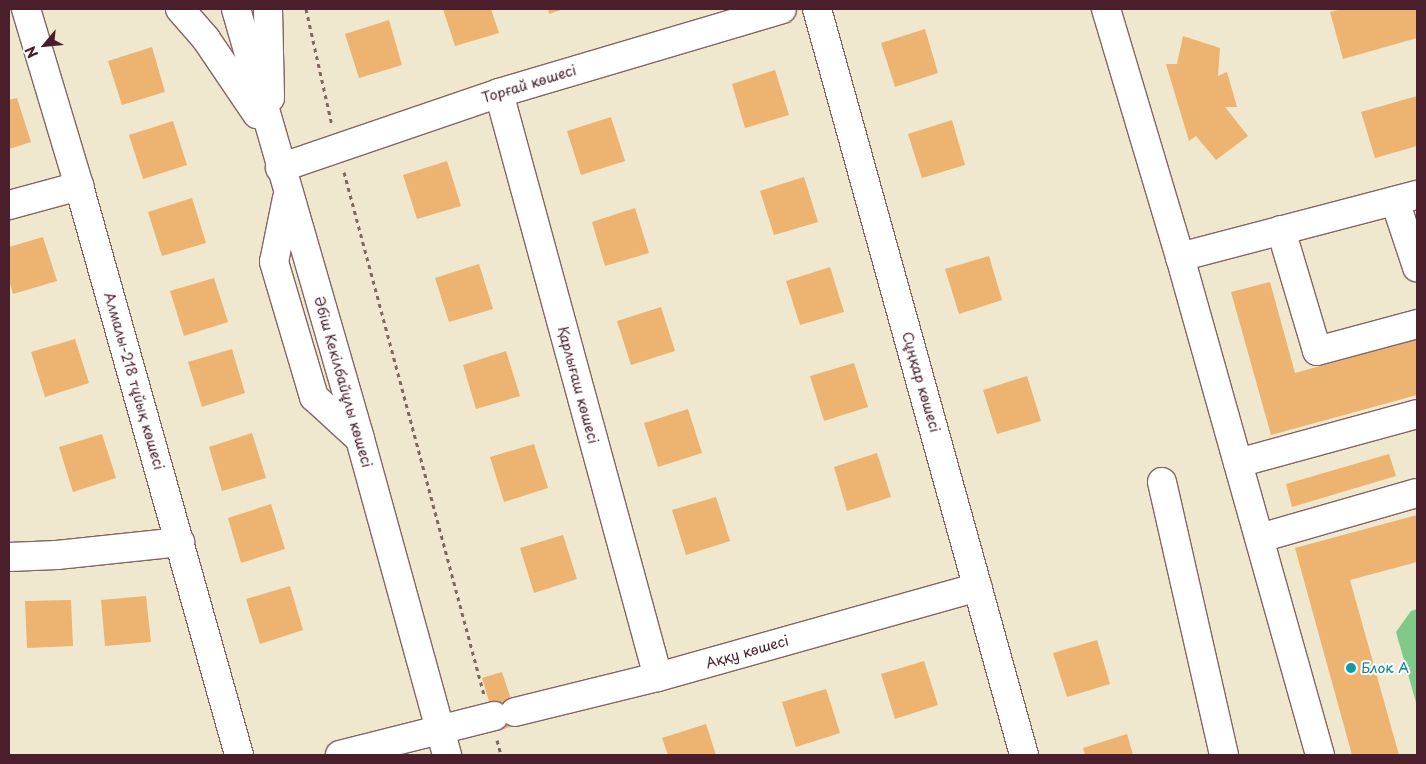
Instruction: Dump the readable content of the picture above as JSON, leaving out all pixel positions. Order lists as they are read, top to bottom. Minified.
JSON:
{"streets":{"street":["Торғай көшесі","Алмалы-218 тұйық көшесі","Әбіш Кекілбайұлы көшесі","Сұңқар көшесі","Қарлығаш көшесі","Аққу көшесі"]},"crossings":[["Торғай көшесі","Әбіш Кекілбайұлы көшесі"],["Торғай көшесі","Қарлығаш көшесі"],["Әбіш Кекілбайұлы көшесі","Аққу көшесі"],["Сұңқар көшесі","Аққу көшесі"],["Қарлығаш көшесі","Аққу көшесі"]],"places":["Блок А"],"north":"bottom left"}
